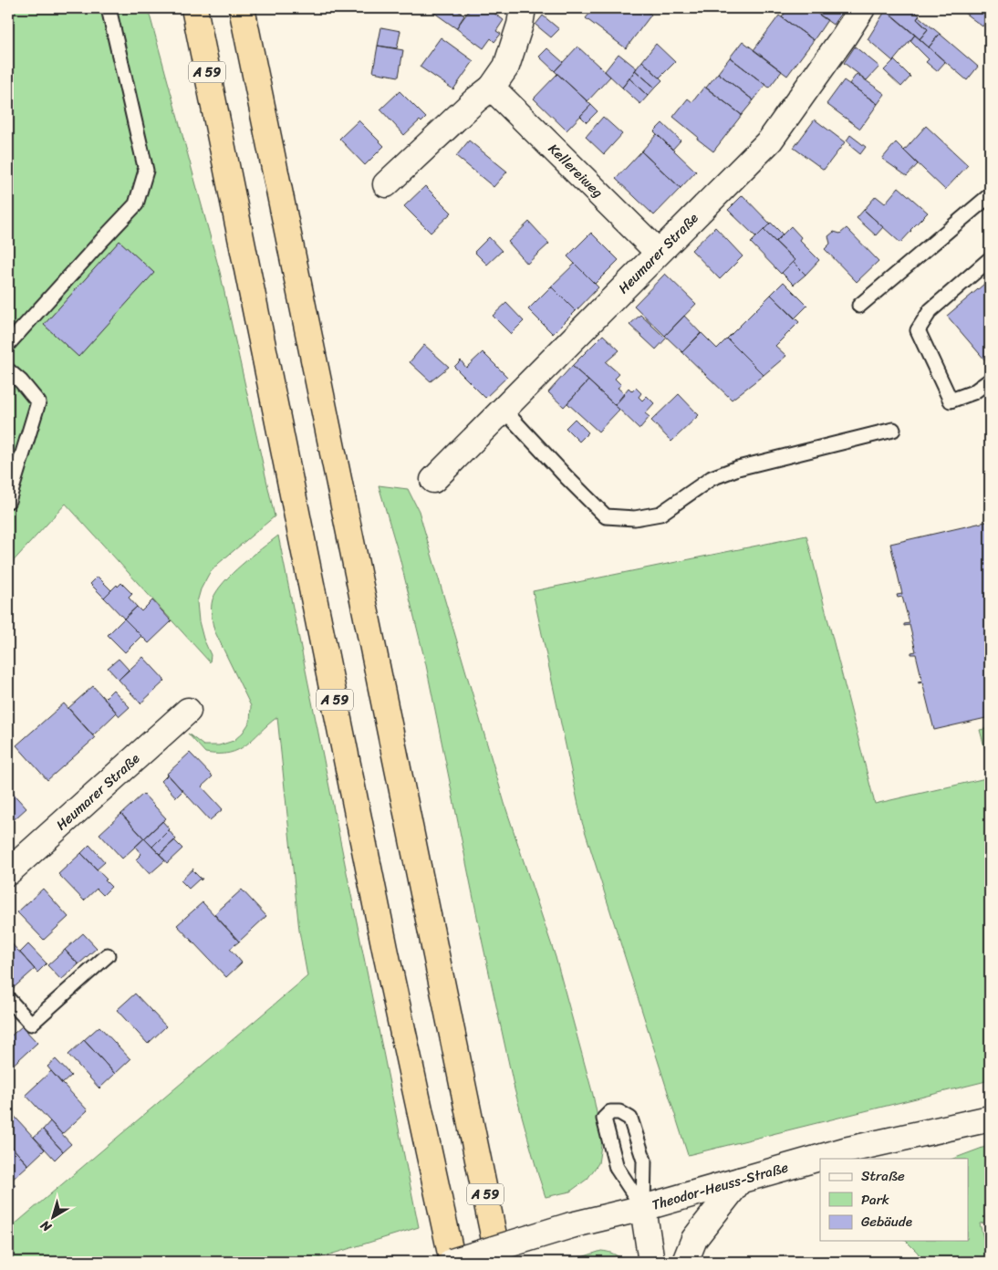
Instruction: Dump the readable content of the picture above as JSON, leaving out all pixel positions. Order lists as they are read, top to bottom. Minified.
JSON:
{"streets":{"highway":["A 59"],"street":["Kellereiweg","Heumarer Straße","Theodor-Heuss-Straße"]},"crossings":[["A 59","Theodor-Heuss-Straße"],["Kellereiweg","Heumarer Straße"]],"legend":["Straße","Park","Gebäude"],"north":"bottom left"}
